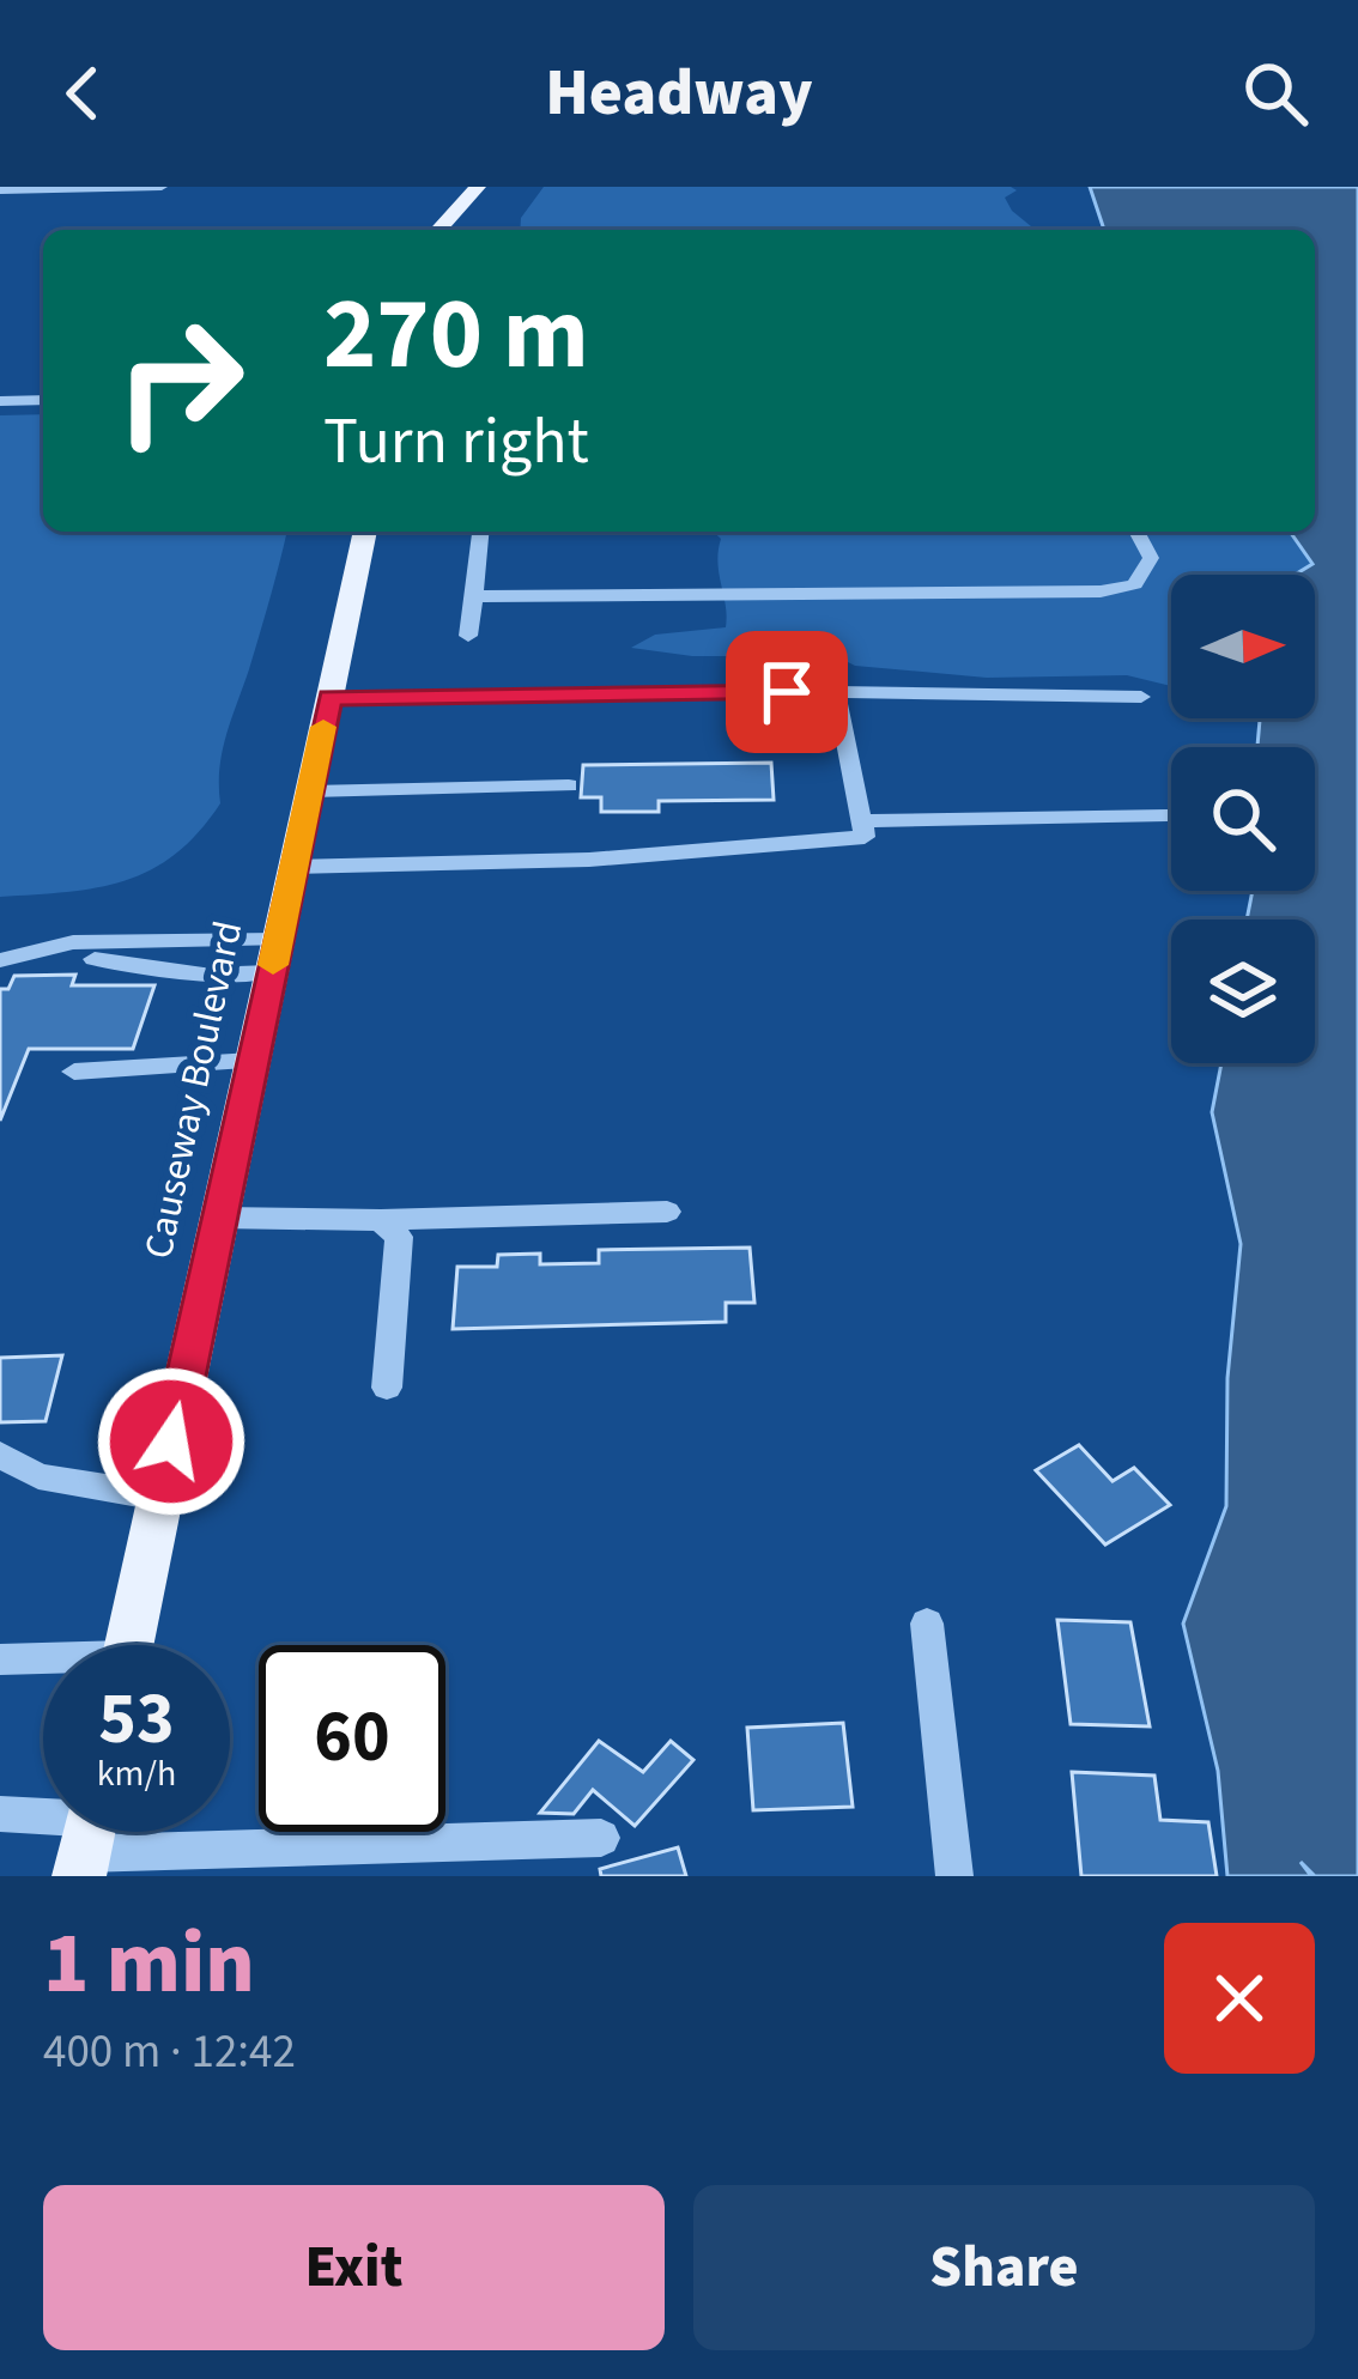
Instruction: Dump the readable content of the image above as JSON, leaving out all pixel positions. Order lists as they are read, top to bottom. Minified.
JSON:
{"streets":{"main road":["Causeway Boulevard"]},"north":"right","page":{"header":"Headway","turn":["270 m","Turn right"],"speed":"53 km/h","limit":"60","heading":["1 min","400 m · 12:42"],"buttons":["Exit","Share"]}}
